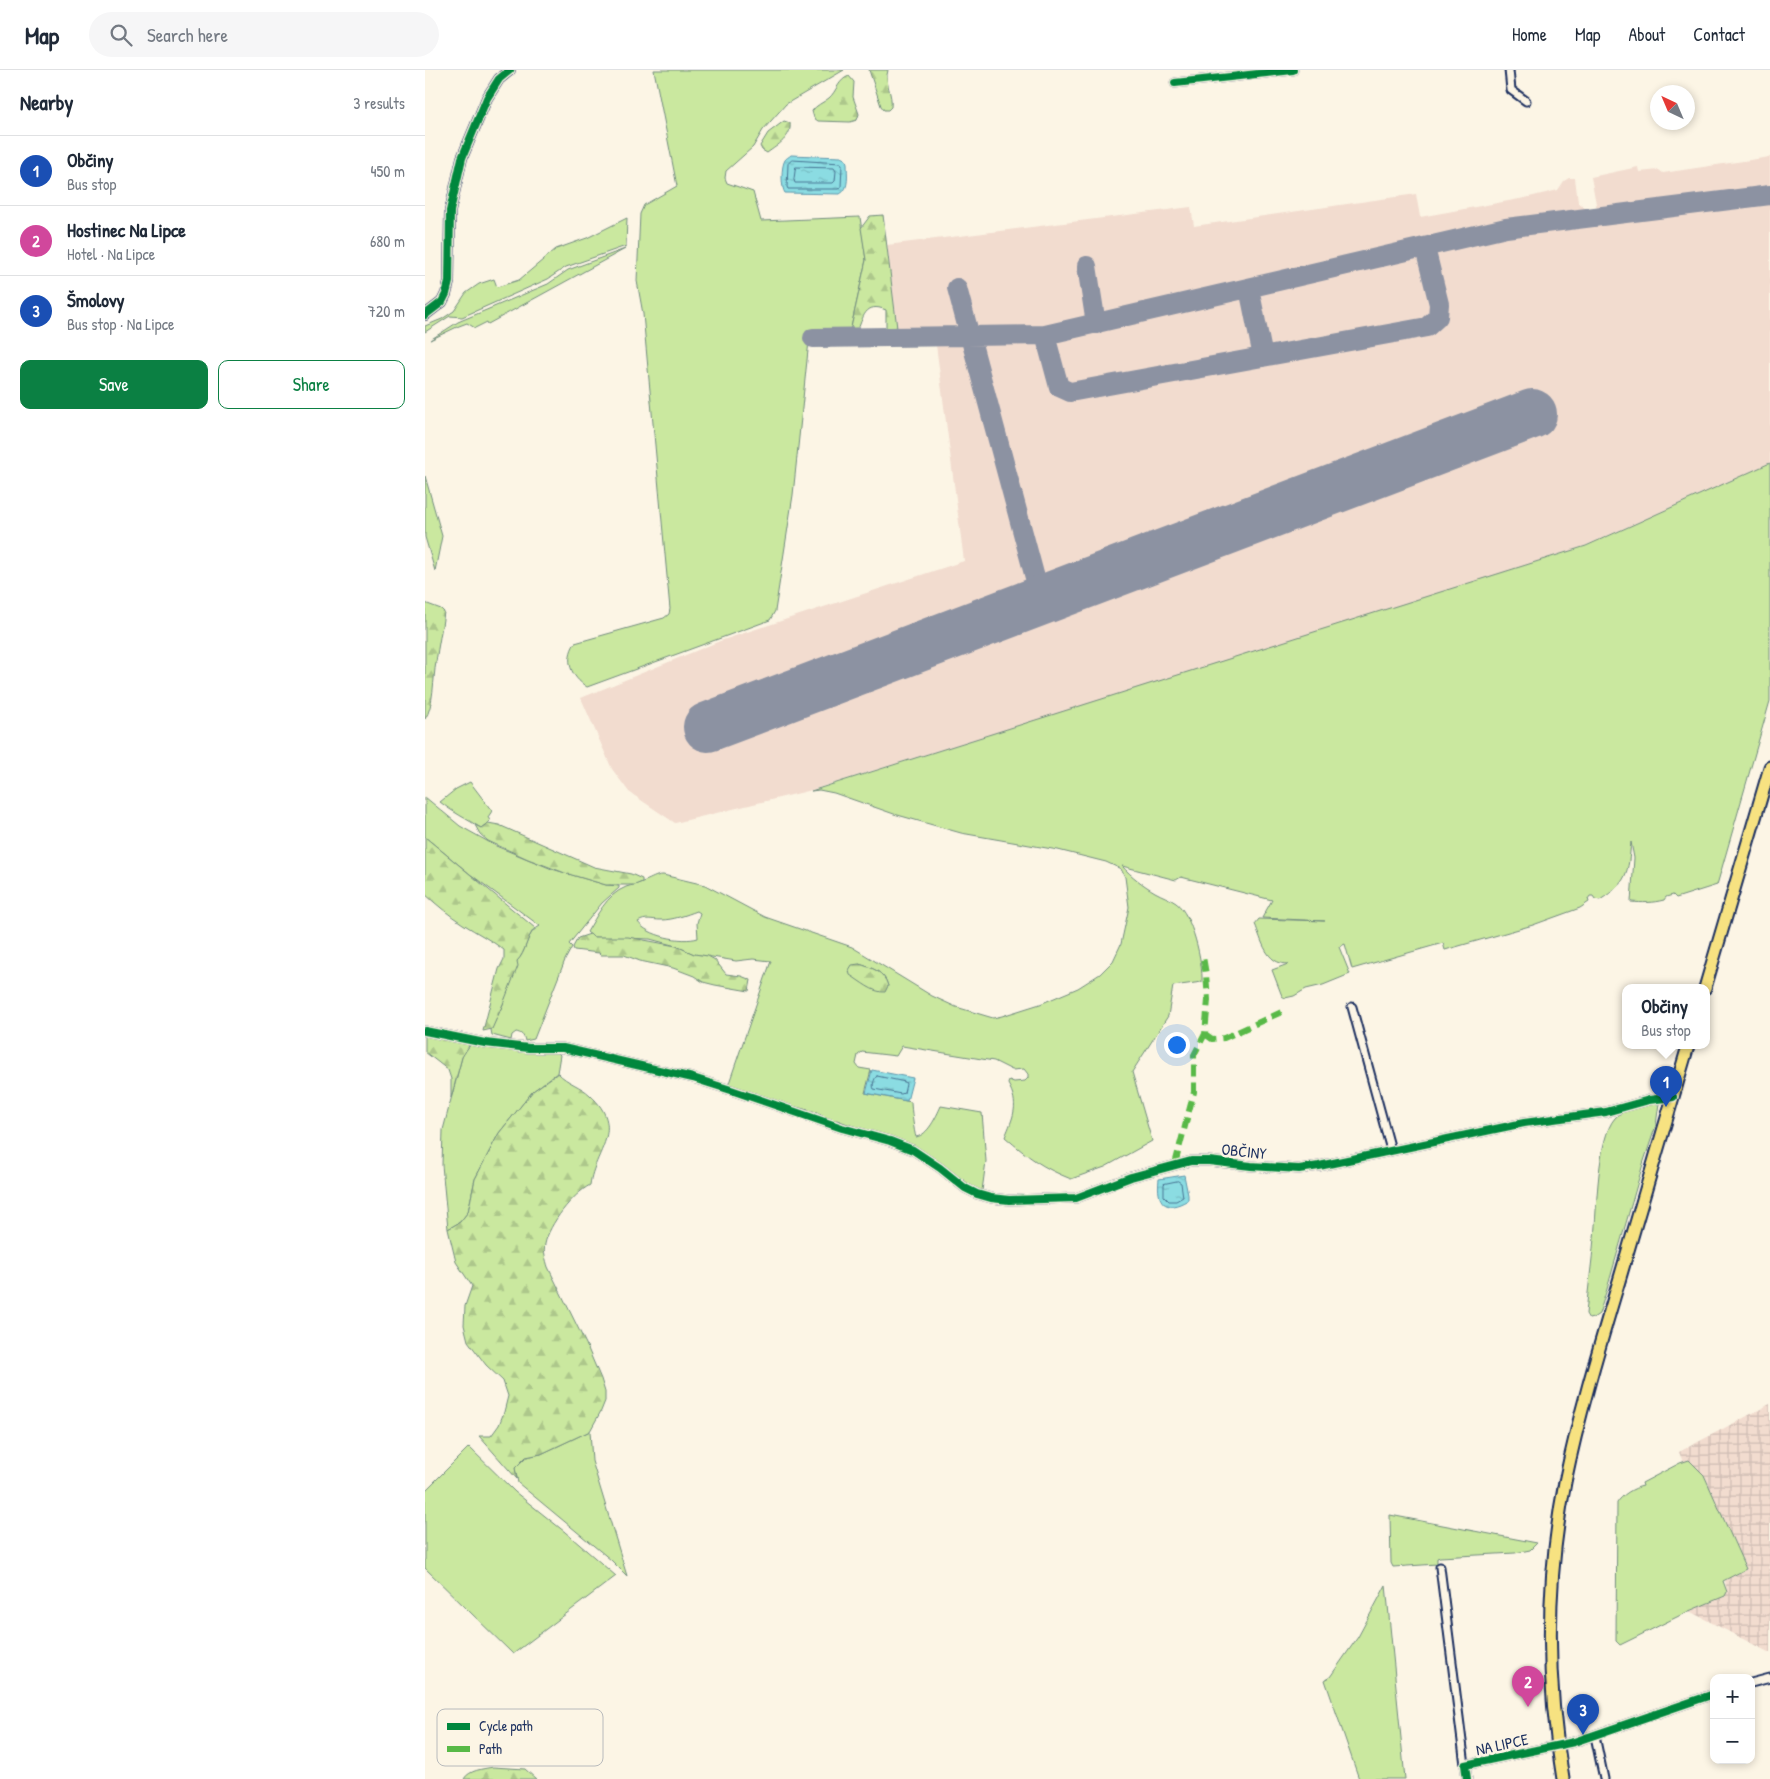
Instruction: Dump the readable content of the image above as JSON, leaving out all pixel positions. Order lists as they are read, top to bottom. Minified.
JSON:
{"streets":{"street":["OBČINY","NA LIPCE"]},"legend":["Cycle path","Path"],"north":"top left","page":{"header":"Map","search":"Search here","nav":["Home","Map","About","Contact"],"heading":["Nearby","3 results"],"list":[{"mark":"1","name":"Občiny","note":"Bus stop","value":"450 m"},{"mark":"2","name":"Hostinec Na Lipce","note":"Hotel · Na Lipce","value":"680 m"},{"mark":"3","name":"Šmolovy","note":"Bus stop · Na Lipce","value":"720 m"}],"buttons":["Save","Share"],"popup":["Občiny","Bus stop"],"pins":["1","2","3"],"map_buttons":["+","−"]}}
